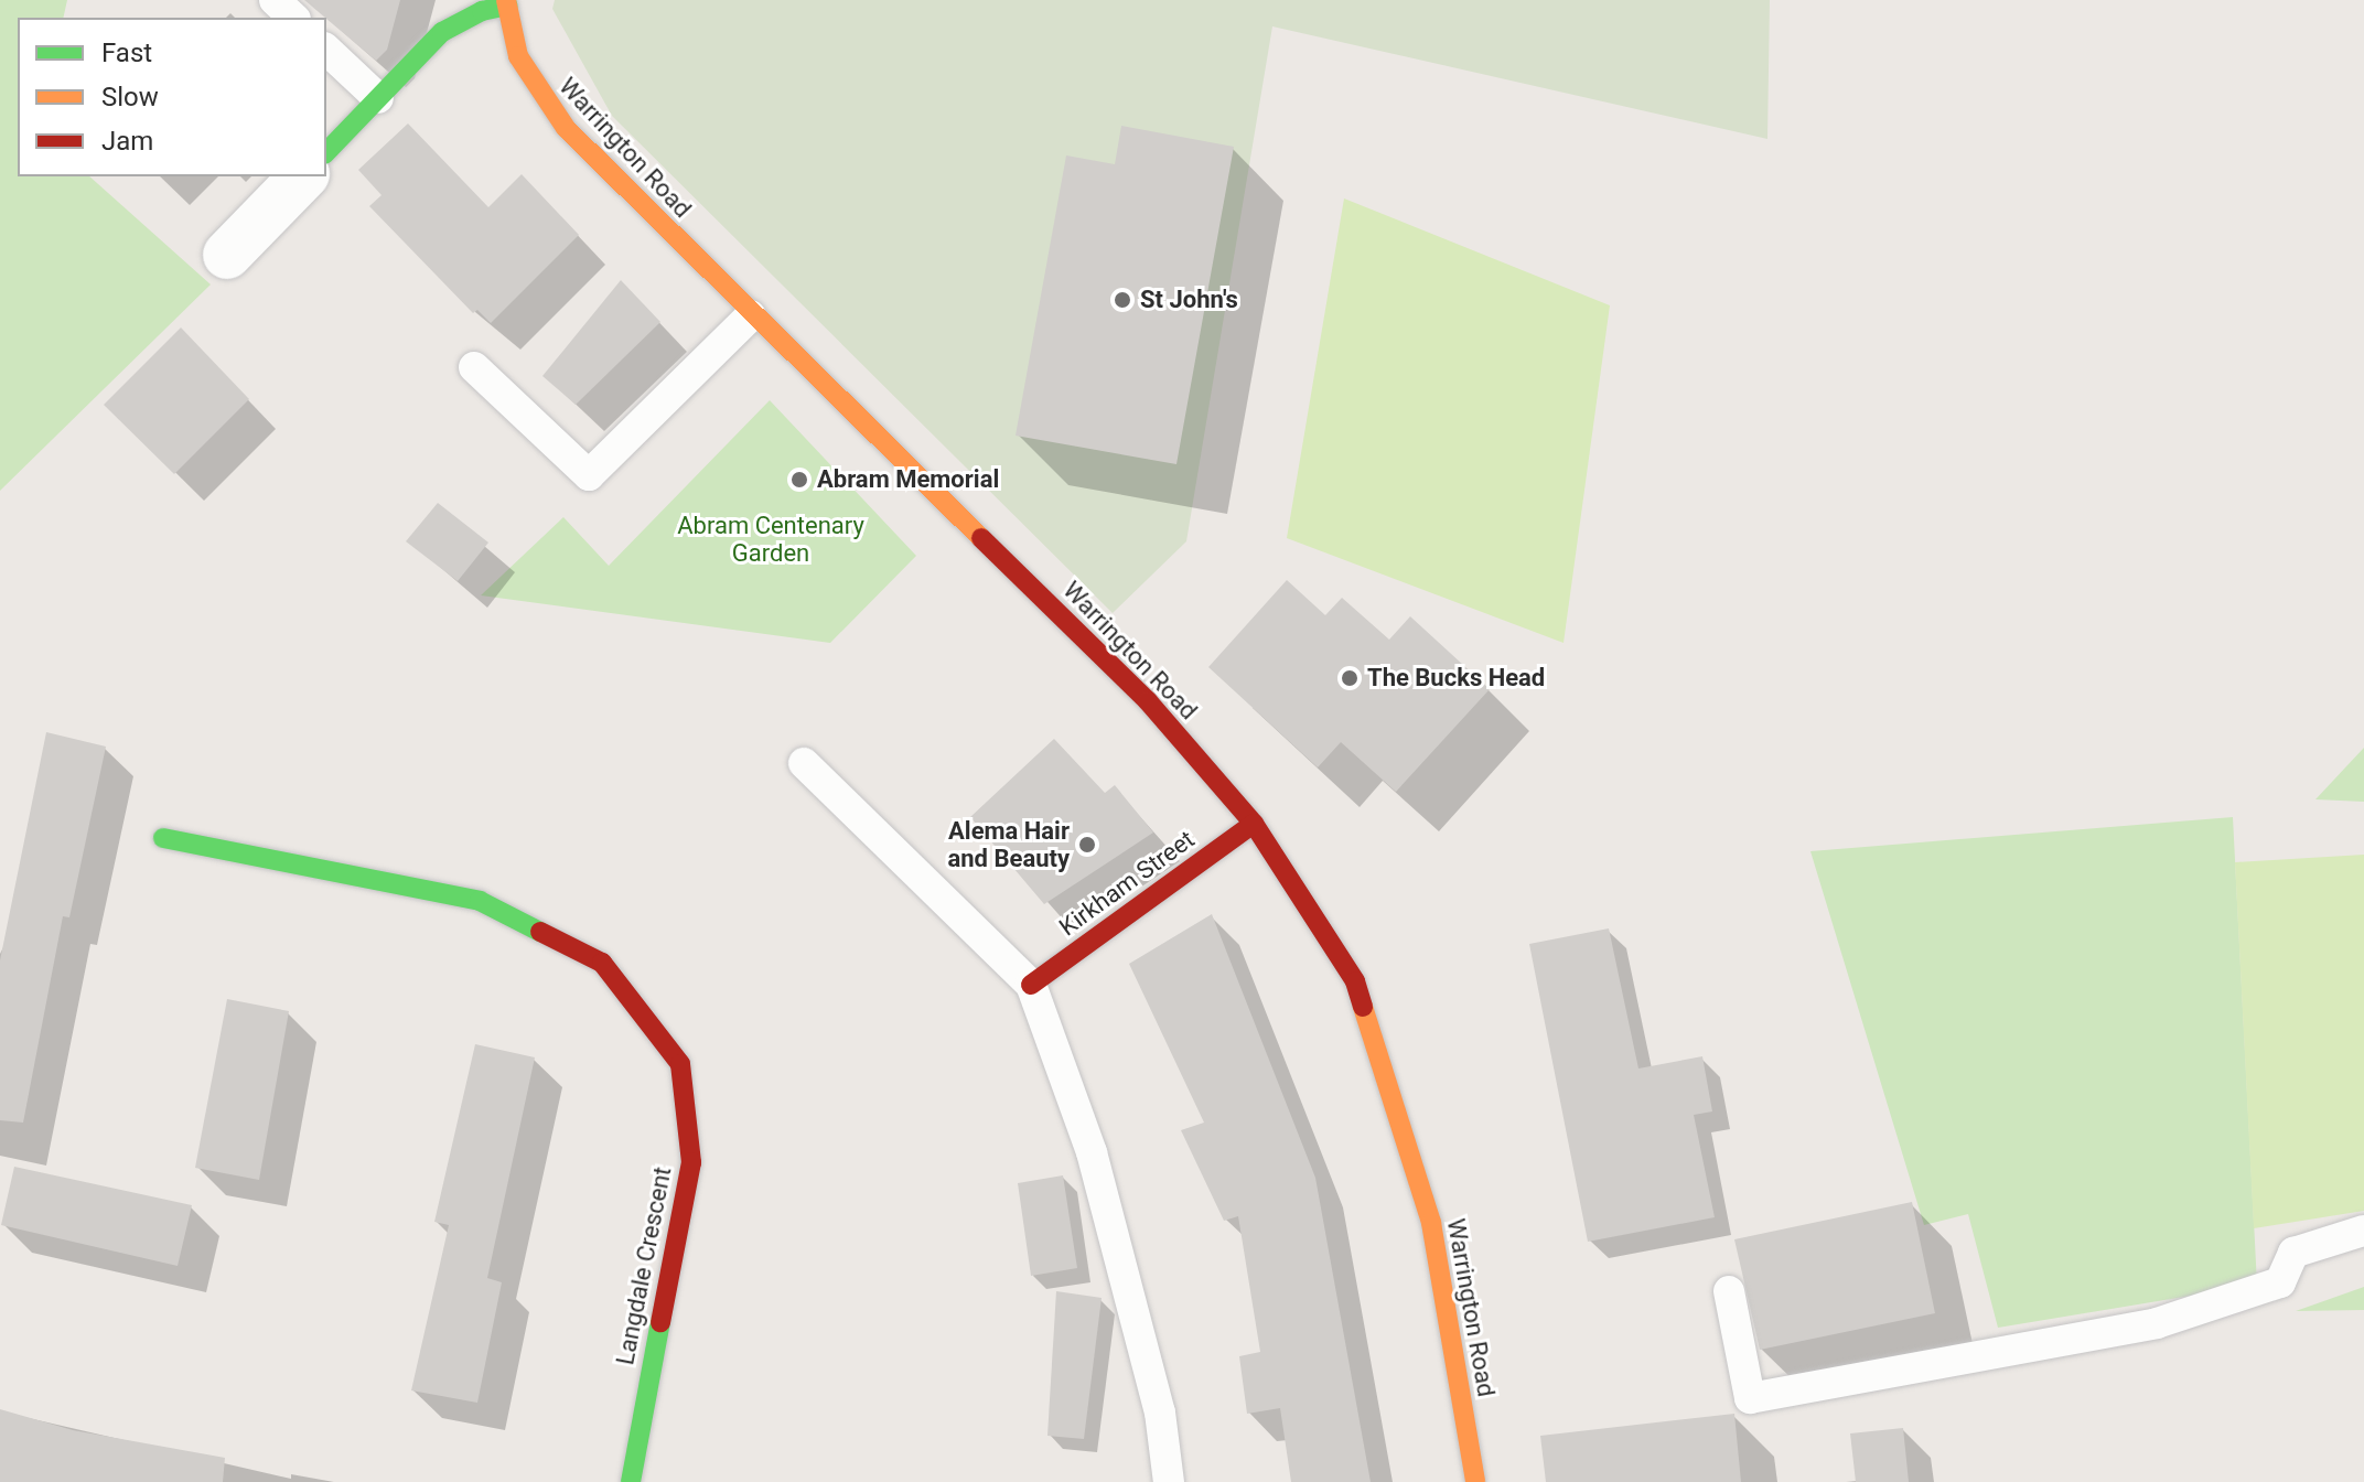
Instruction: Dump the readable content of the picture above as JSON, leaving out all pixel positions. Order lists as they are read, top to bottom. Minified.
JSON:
{"streets":{"main road":["Warrington Road","Kirkham Street","Langdale Crescent"]},"crossings":[["Warrington Road","Kirkham Street"]],"parks":["Abram Centenary Garden"],"places":["St John's","Abram Memorial","The Bucks Head","Alema Hair and Beauty"],"legend":["Fast","Slow","Jam"]}
